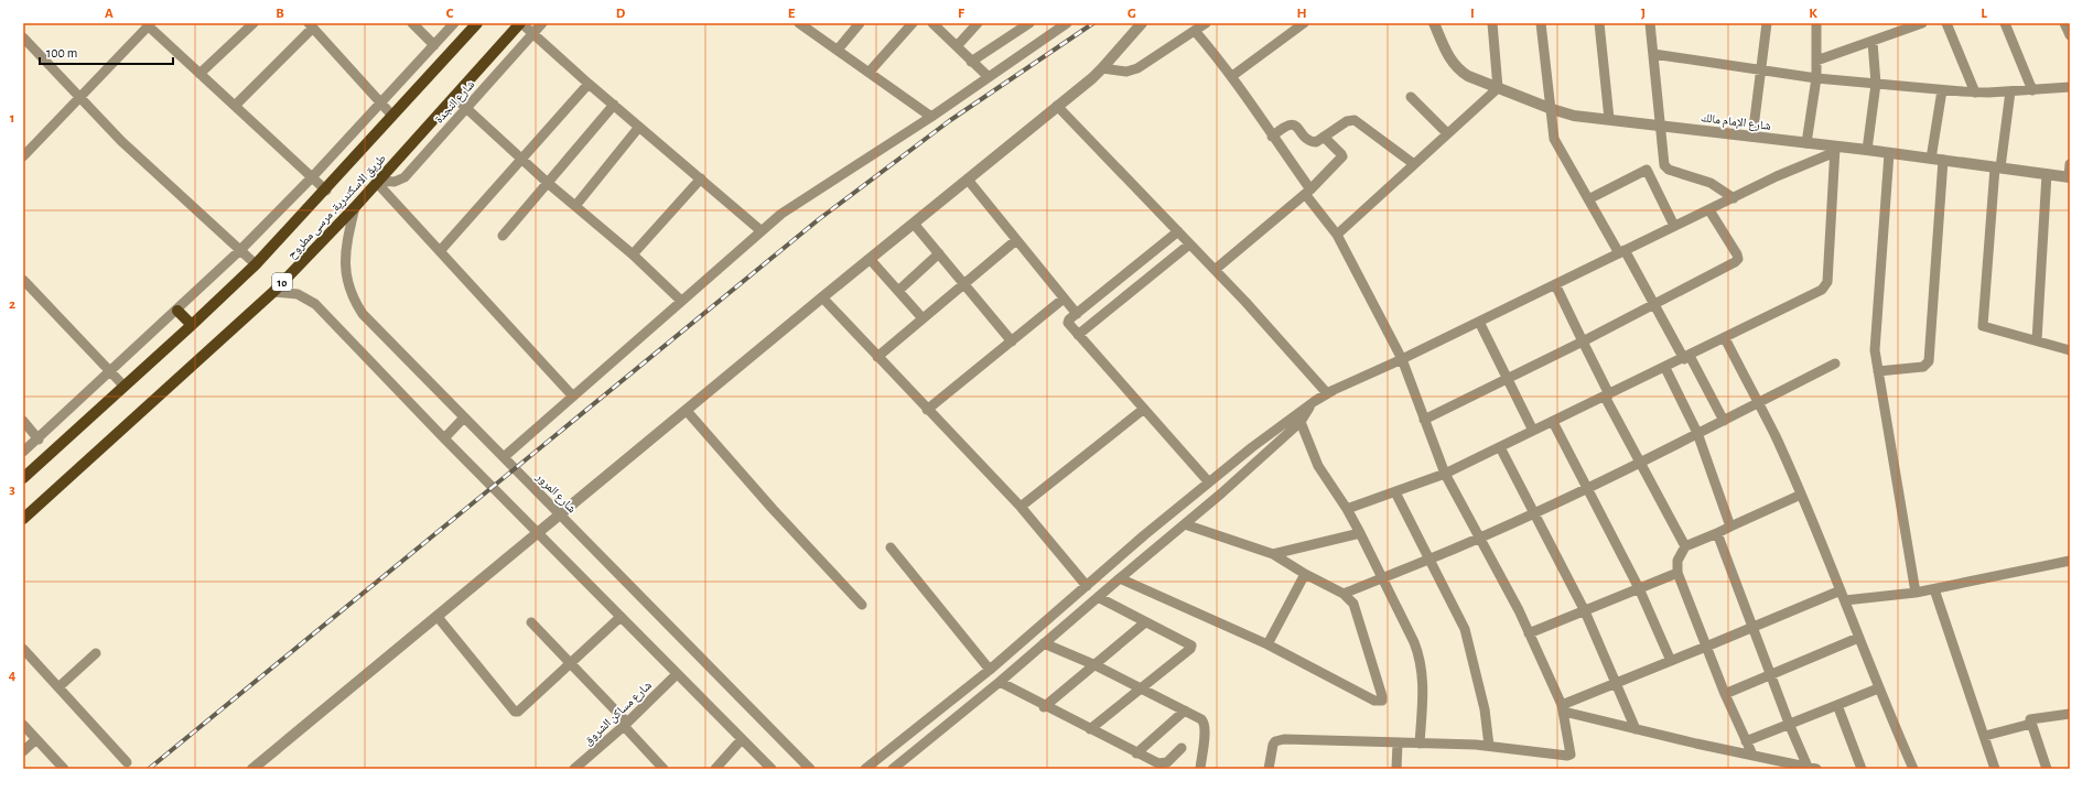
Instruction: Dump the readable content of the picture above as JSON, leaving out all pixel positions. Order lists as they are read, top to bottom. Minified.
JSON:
{"streets":{"main road":["طريق الاسكندرية, مرسى مطروح","10"],"street":["شارع النجدة","شارع الإمام مالك","شارع المرور","شارع مساكن الشروق"]},"crossings":[["شارع النجدة","طريق الاسكندرية, مرسى مطروح"],["طريق الاسكندرية, مرسى مطروح","شارع المرور"]],"scale_bar":"100 m","grid":{"columns":["A","B","C","D","E","F","G","H","I","J","K","L"],"rows":["1","2","3","4"]}}
